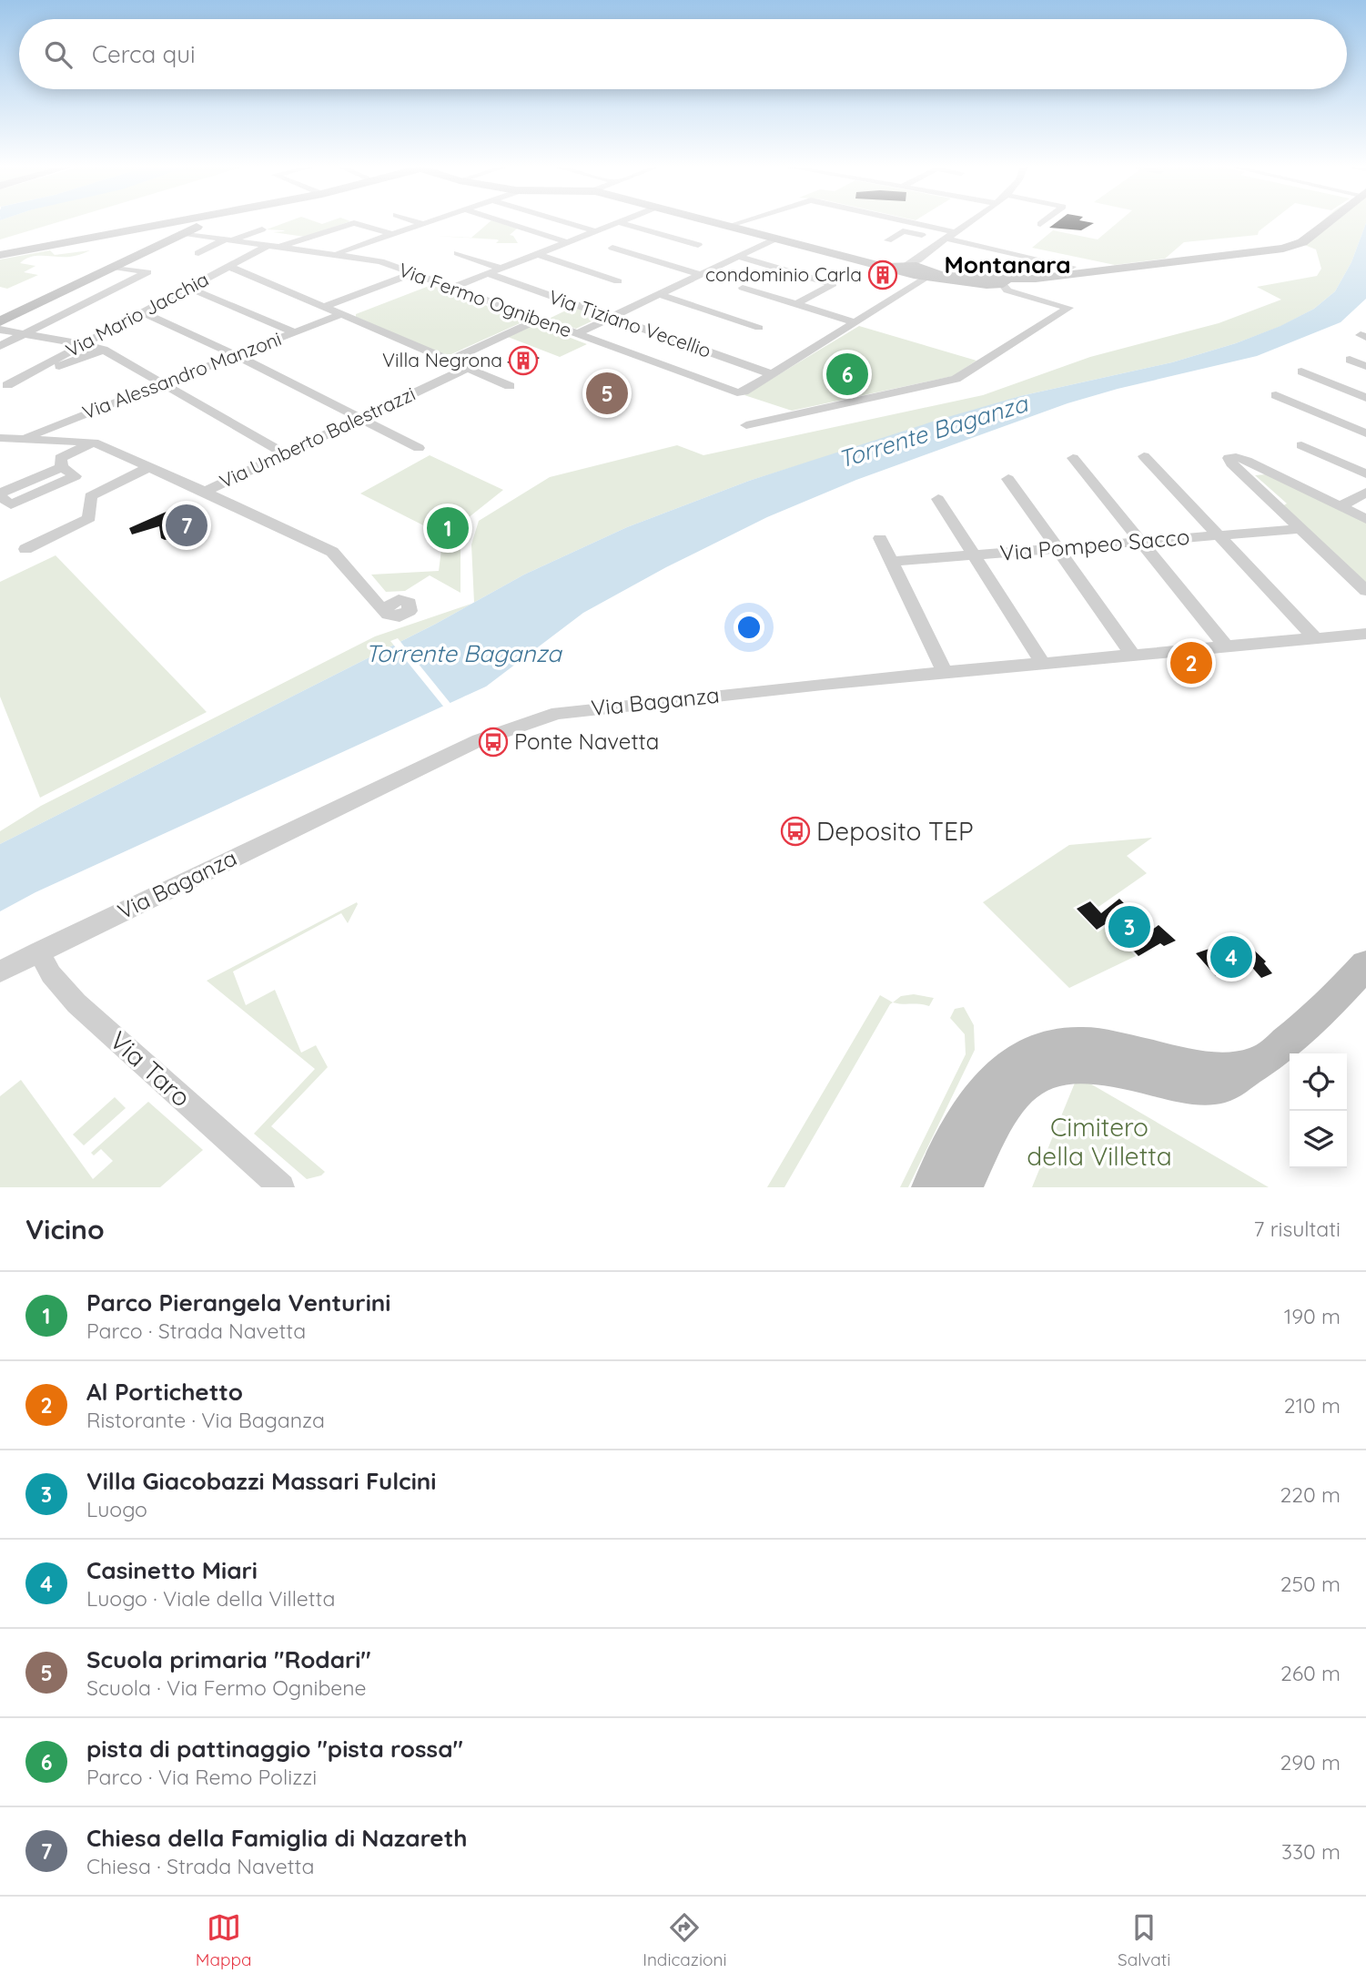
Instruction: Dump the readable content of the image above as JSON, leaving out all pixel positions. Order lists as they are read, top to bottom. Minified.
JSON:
{"streets":{"street":["Via Fermo Ognibene","Via Mario Jacchia","Via Tiziano Vecellio","Via Alessandro Manzoni","Via Umberto Balestrazzi","Via Pompeo Sacco","Via Baganza","Via Taro"]},"crossings":[["Via Fermo Ognibene","Via Mario Jacchia"],["Via Fermo Ognibene","Via Tiziano Vecellio"],["Via Baganza","Via Taro"]],"districts":["Montanara"],"water":["Torrente Baganza"],"parks":["Cimitero della Villetta"],"places":{"building":["condominio Carla","Villa Negrona"],"bus stop":["Ponte Navetta","Deposito TEP"]},"page":{"search":"Cerca qui","pins":["6","5","7","1","2","3","4"],"heading":["Vicino","7 risultati"],"list":[{"mark":"1","name":"Parco Pierangela Venturini","note":"Parco · Strada Navetta","value":"190 m"},{"mark":"2","name":"Al Portichetto","note":"Ristorante · Via Baganza","value":"210 m"},{"mark":"3","name":"Villa Giacobazzi Massari Fulcini","note":"Luogo","value":"220 m"},{"mark":"4","name":"Casinetto Miari","note":"Luogo · Viale della Villetta","value":"250 m"},{"mark":"5","name":"Scuola primaria \"Rodari\"","note":"Scuola · Via Fermo Ognibene","value":"260 m"},{"mark":"6","name":"pista di pattinaggio \"pista rossa\"","note":"Parco · Via Remo Polizzi","value":"290 m"},{"mark":"7","name":"Chiesa della Famiglia di Nazareth","note":"Chiesa · Strada Navetta","value":"330 m"}],"nav":["Mappa","Indicazioni","Salvati"]}}
